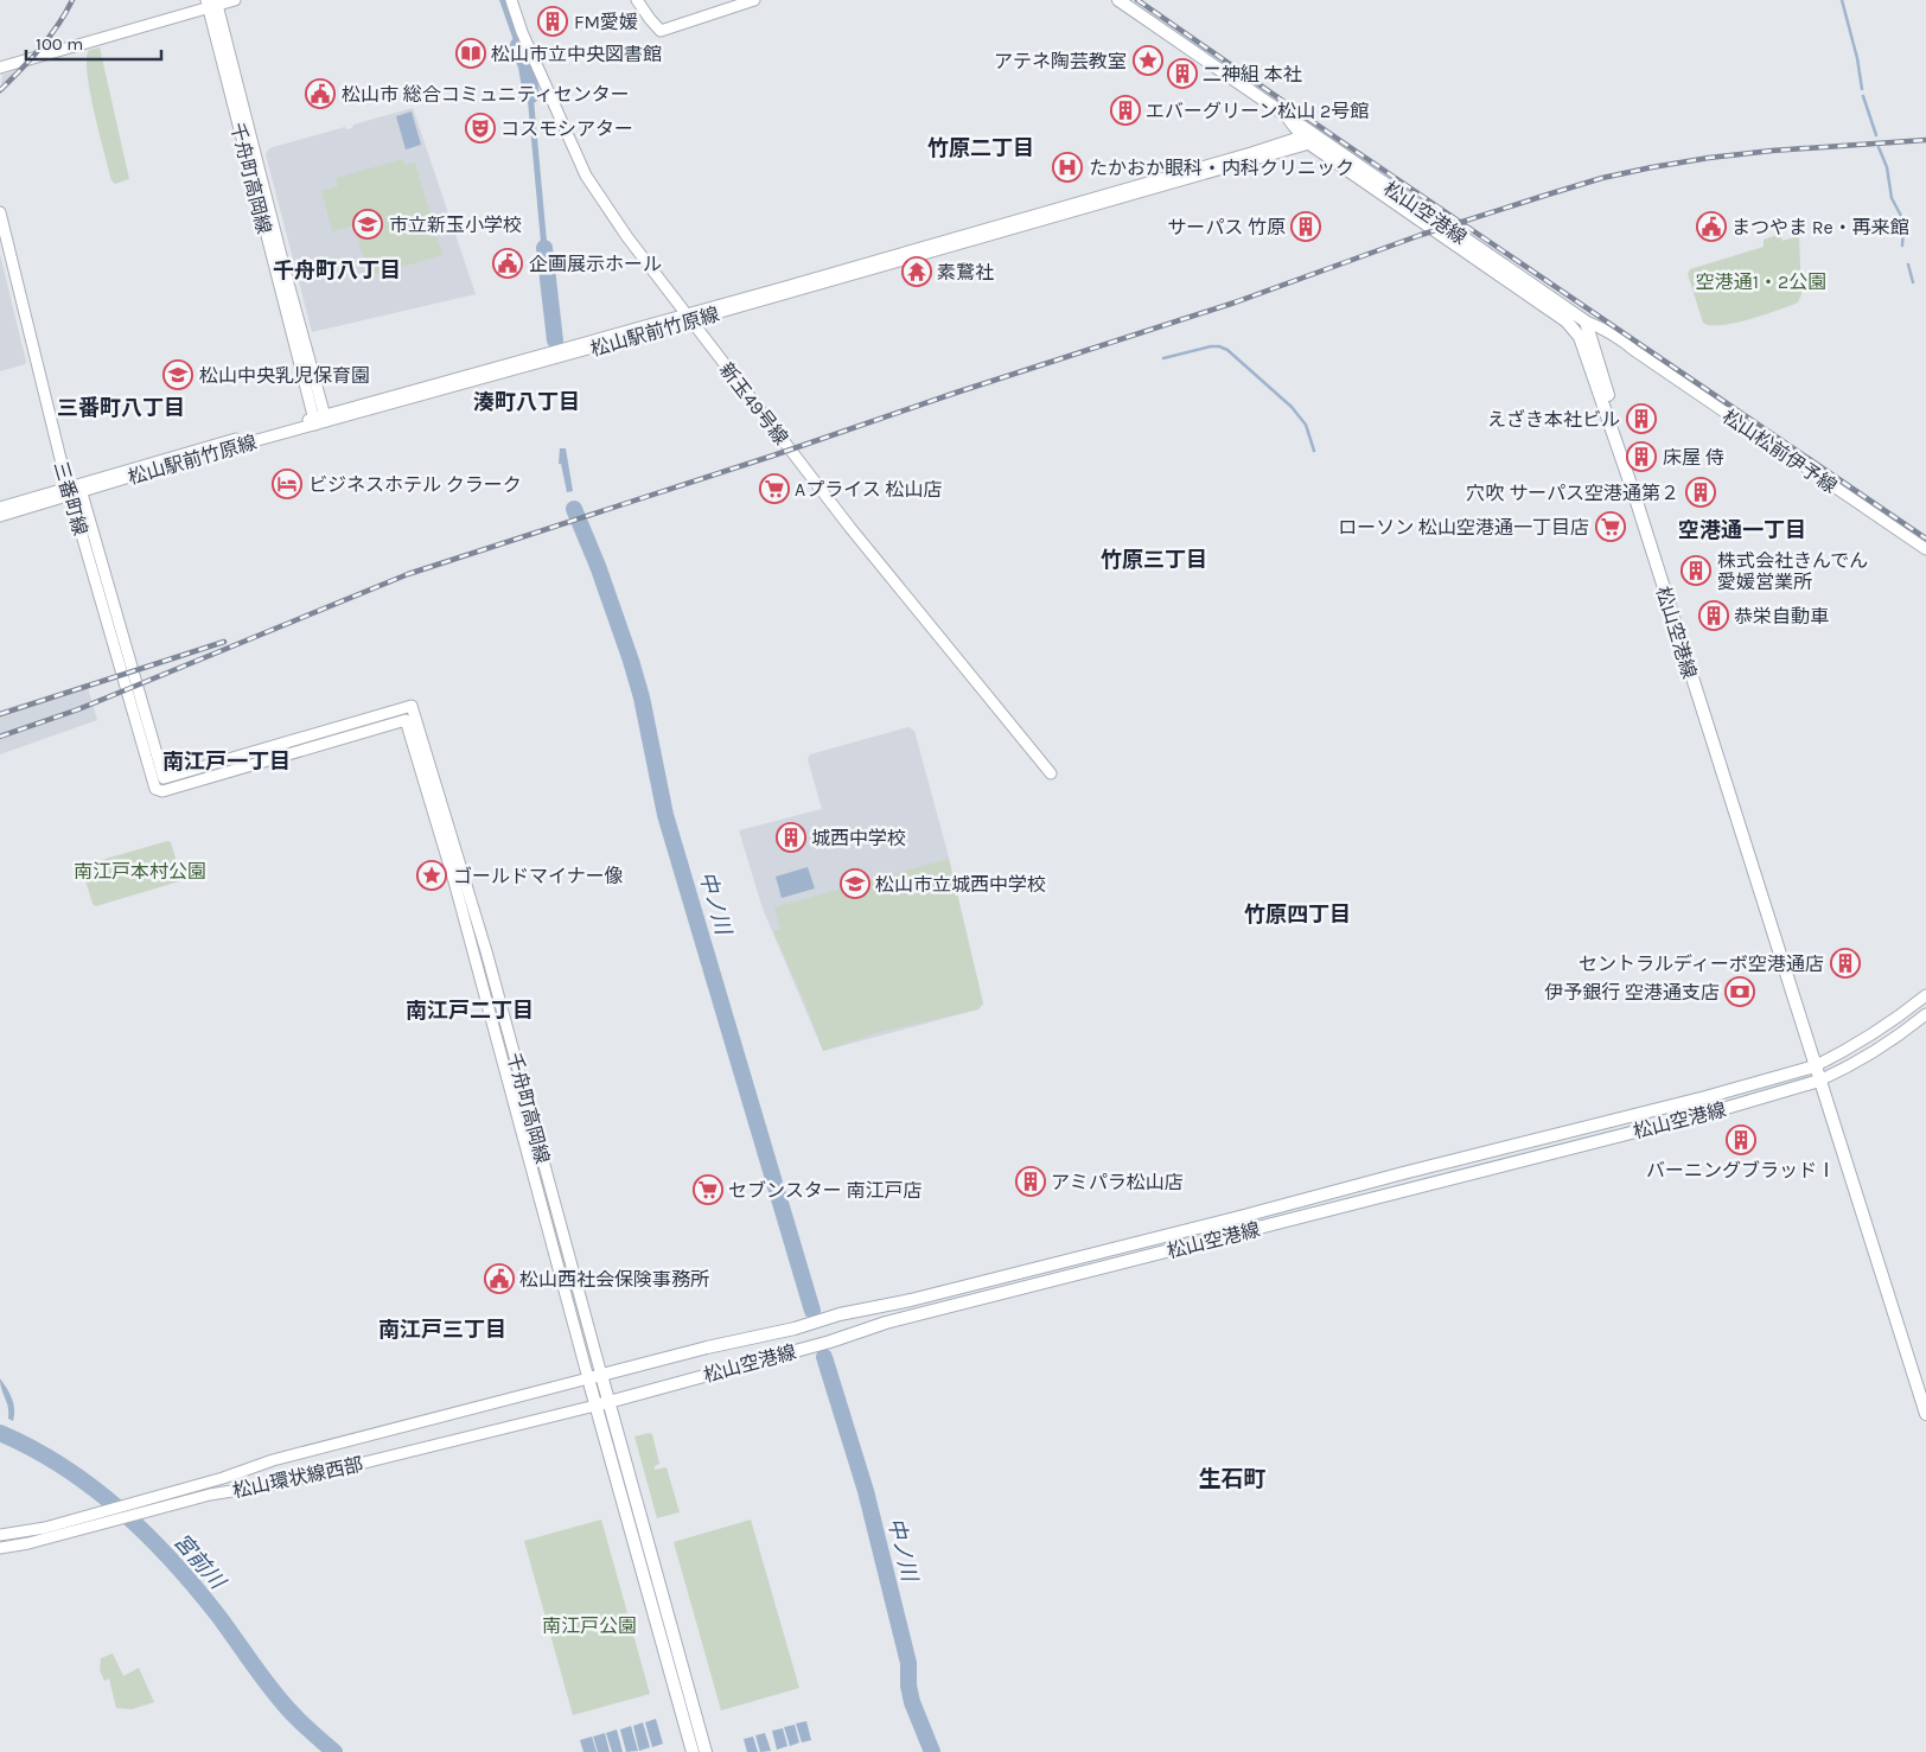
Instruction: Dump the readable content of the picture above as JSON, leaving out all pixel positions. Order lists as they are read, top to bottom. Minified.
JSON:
{"streets":{"main road":["松山空港線"],"street":["千舟町高岡線","松山駅前竹原線","新玉49号線","松山松前伊予線","三番町線","松山環状線西部"]},"crossings":[["千舟町高岡線","松山空港線"],["千舟町高岡線","松山駅前竹原線"],["千舟町高岡線","三番町線"],["千舟町高岡線","松山環状線西部"],["松山空港線","松山駅前竹原線"],["松山空港線","松山松前伊予線"],["松山空港線","松山環状線西部"],["松山駅前竹原線","新玉49号線"],["松山駅前竹原線","三番町線"]],"districts":["竹原二丁目","千舟町八丁目","湊町八丁目","三番町八丁目","空港通一丁目","竹原三丁目","南江戸一丁目","竹原四丁目","南江戸二丁目","南江戸三丁目","生石町"],"water":["中ノ川","宮前川"],"parks":["空港通1・2公園","南江戸本村公園","南江戸公園"],"places":{"building":["FM愛媛","二神組 本社","エバーグリーン松山 2号館","サーパス 竹原","えざき本社ビル","床屋 侍","穴吹 サーパス空港通第２","株式会社きんでん 愛媛営業所","恭栄自動車","城西中学校","セントラルディーボ空港通店","バーニングブラッドⅠ","アミパラ松山店"],"library":["松山市立中央図書館"],"place":["アテネ陶芸教室","ゴールドマイナー像"],"public building":["松山市 総合コミュニティセンター","まつやま Re・再来館","企画展示ホール","松山西社会保険事務所"],"theatre":["コスモシアター"],"hospital":["たかおか眼科・内科クリニック"],"school or university":["市立新玉小学校","松山中央乳児保育園","松山市立城西中学校"],"temple":["素鵞社"],"hotel":["ビジネスホテル クラーク"],"supermarket":["Aプライス 松山店","ローソン 松山空港通一丁目店","セブンスター 南江戸店"],"bank":["伊予銀行 空港通支店"]},"scale_bar":"100 m"}
